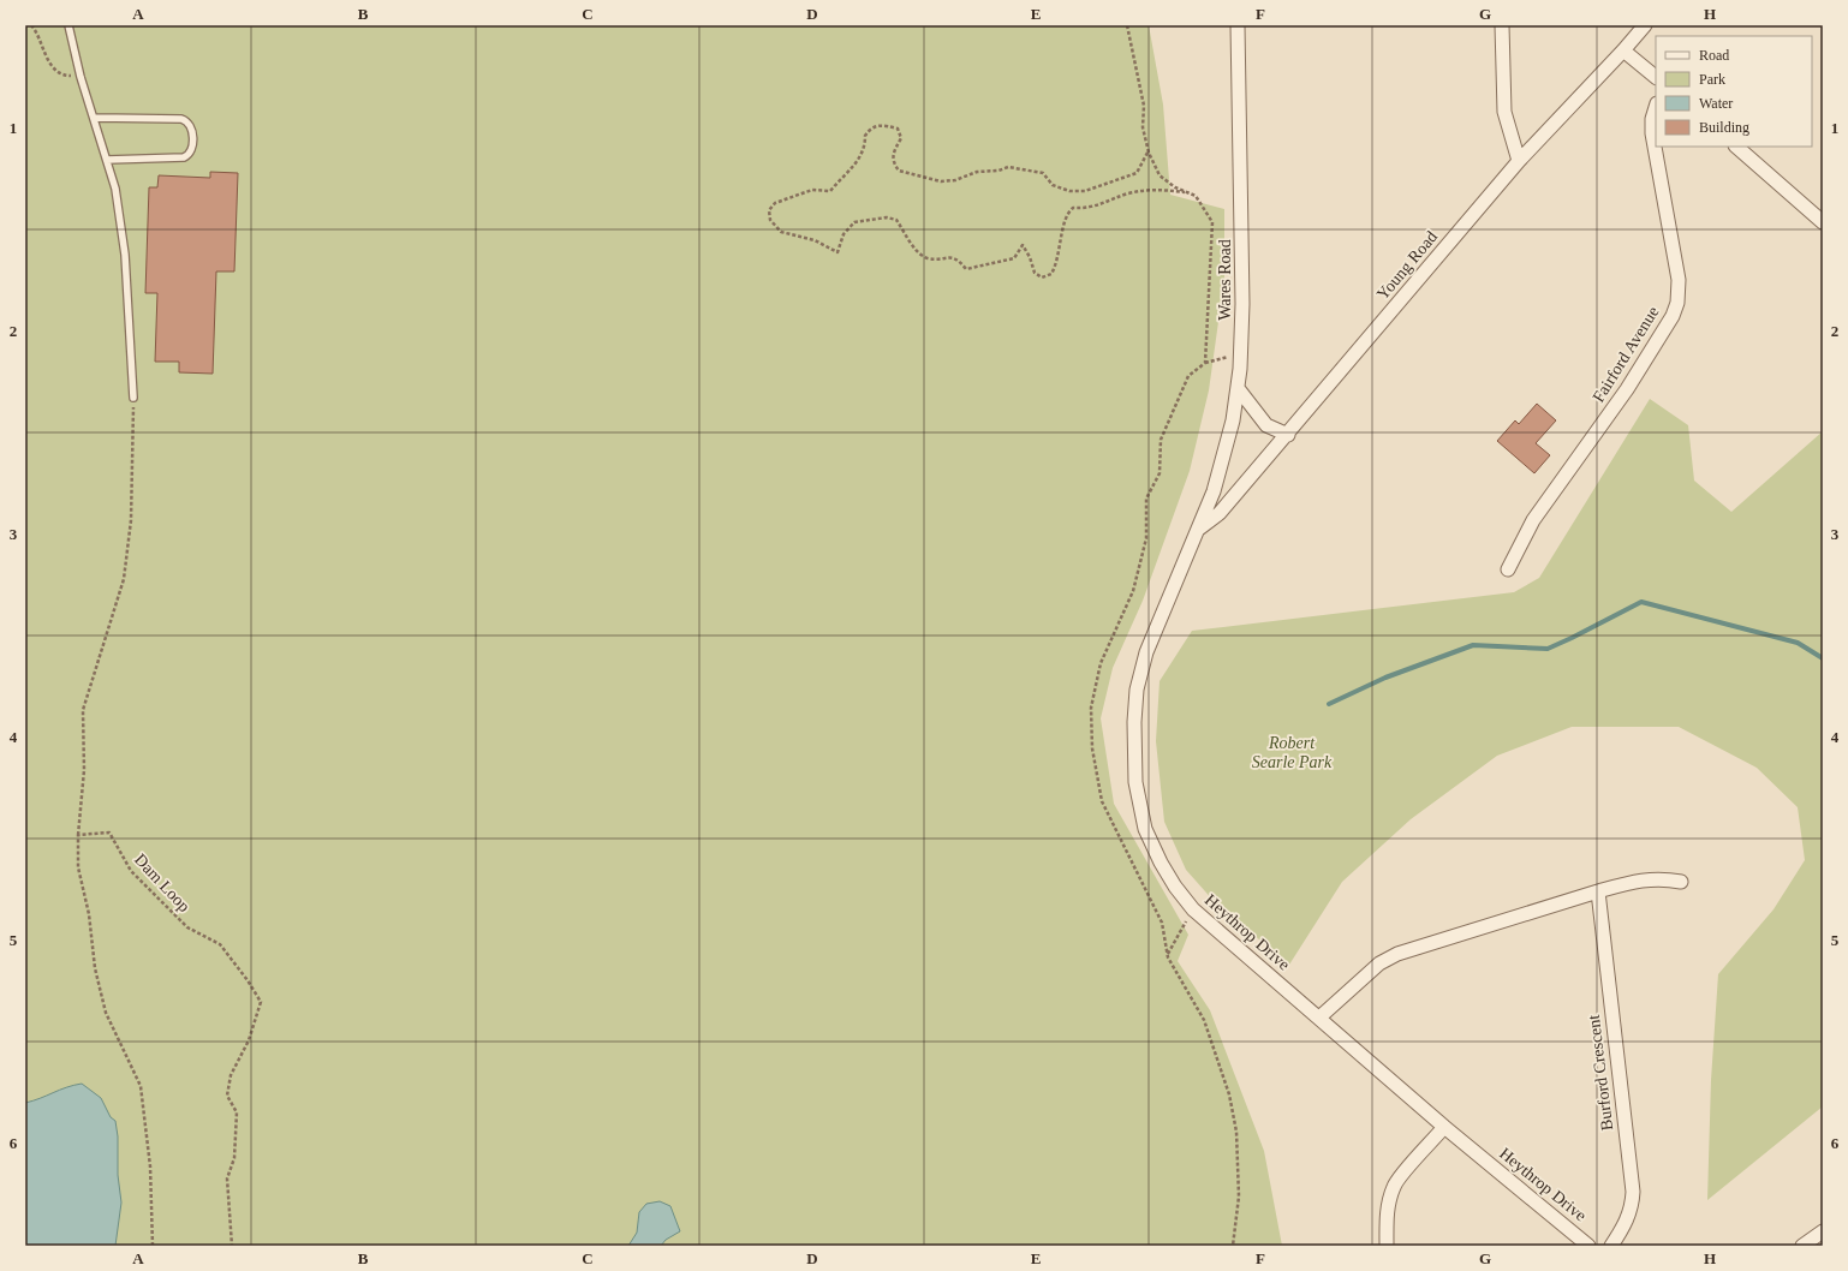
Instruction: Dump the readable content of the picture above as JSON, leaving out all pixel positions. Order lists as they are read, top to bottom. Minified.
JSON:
{"streets":{"street":["Young Road","Wares Road","Fairford Avenue","Heythrop Drive","Burford Crescent"],"path":["Dam Loop"]},"crossings":[["Young Road","Wares Road"],["Young Road","Heythrop Drive"],["Wares Road","Heythrop Drive"]],"parks":["Robert Searle Park"],"legend":["Road","Park","Water","Building"],"grid":{"columns":["A","B","C","D","E","F","G","H"],"rows":["1","2","3","4","5","6"]}}
